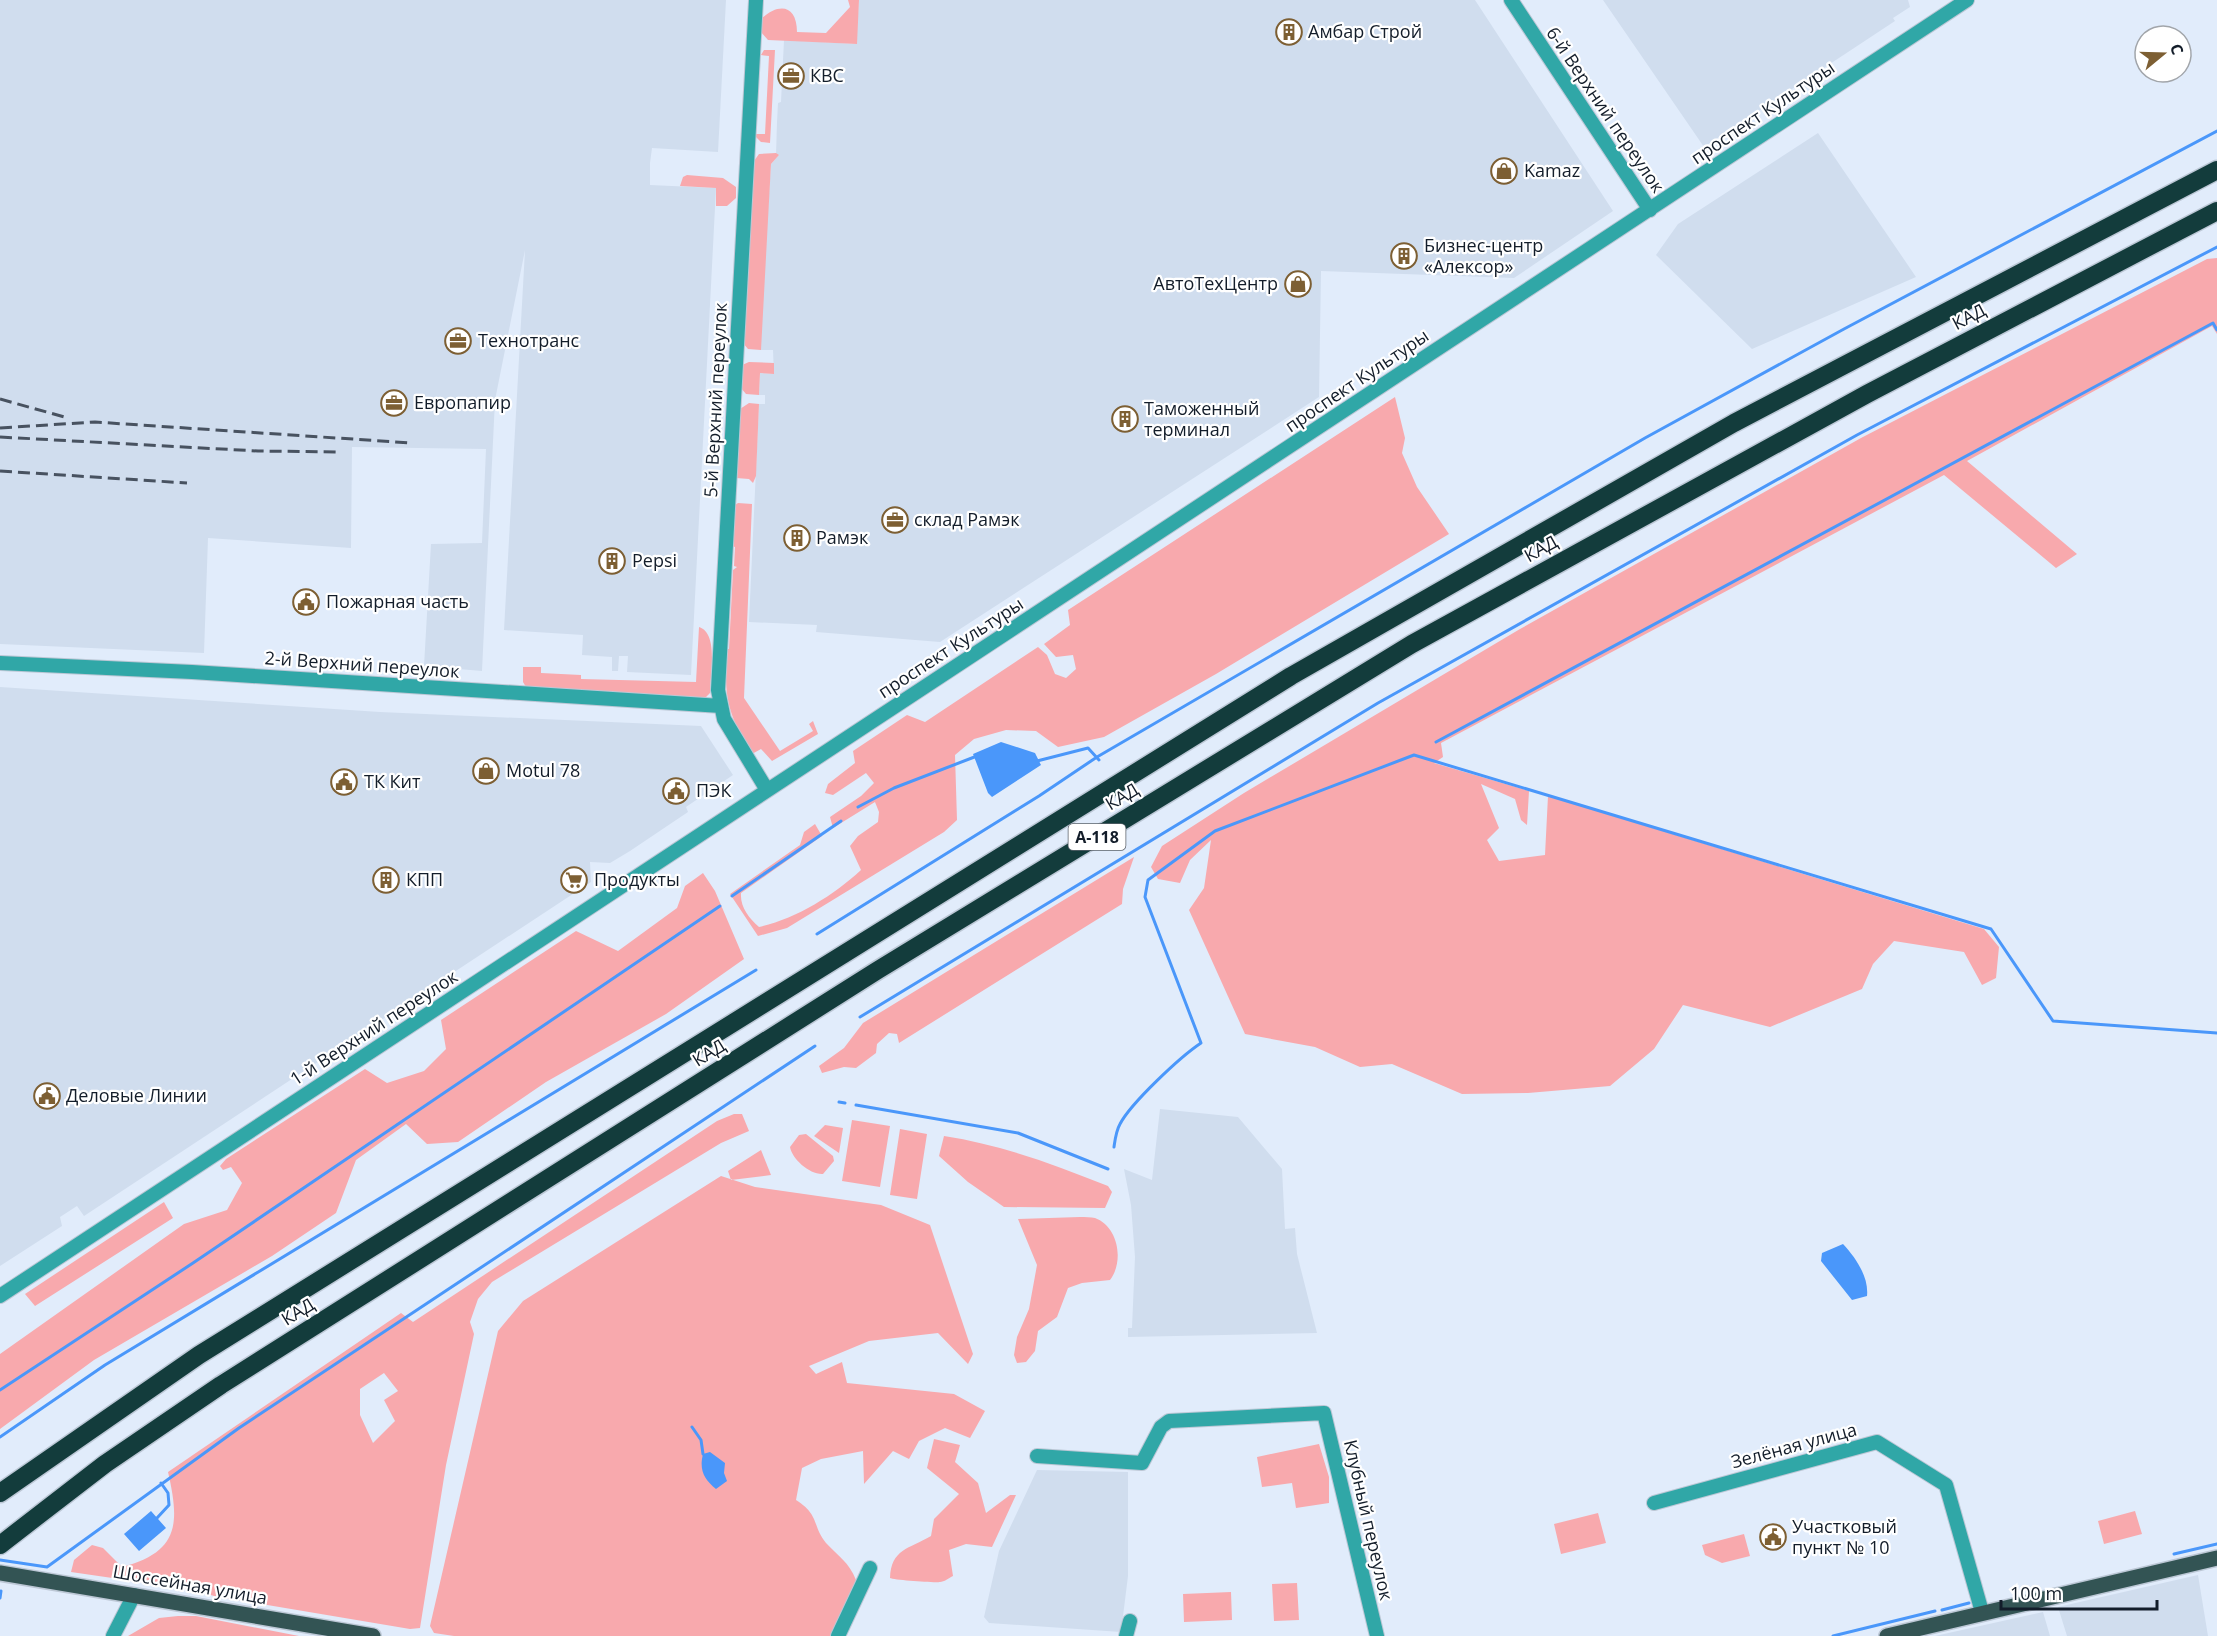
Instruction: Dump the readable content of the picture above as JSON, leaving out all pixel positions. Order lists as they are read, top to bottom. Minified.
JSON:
{"streets":{"highway":["КАД","А-118"],"main road":["Шоссейная улица"],"street":["6-й Верхний переулок","проспект Культуры","5-й Верхний переулок","2-й Верхний переулок","1-й Верхний переулок","Зелёная улица","Клубный переулок"]},"crossings":[["6-й Верхний переулок","проспект Культуры"],["проспект Культуры","5-й Верхний переулок"],["проспект Культуры","1-й Верхний переулок"],["5-й Верхний переулок","2-й Верхний переулок"],["5-й Верхний переулок","1-й Верхний переулок"]],"places":{"building":["Амбар Строй","Бизнес-центр «Алексор»","Таможенный терминал","Рамэк","Pepsi","КПП"],"office":["КВС","Технотранс","Европапир","склад Рамэк"],"shop":["Kamaz","АвтоТехЦентр","Motul 78"],"public building":["Пожарная часть","ТК Кит","ПЭК","Деловые Линии","Участковый пункт № 10"],"supermarket":["Продукты"]},"scale_bar":"100 m","north":"right"}
